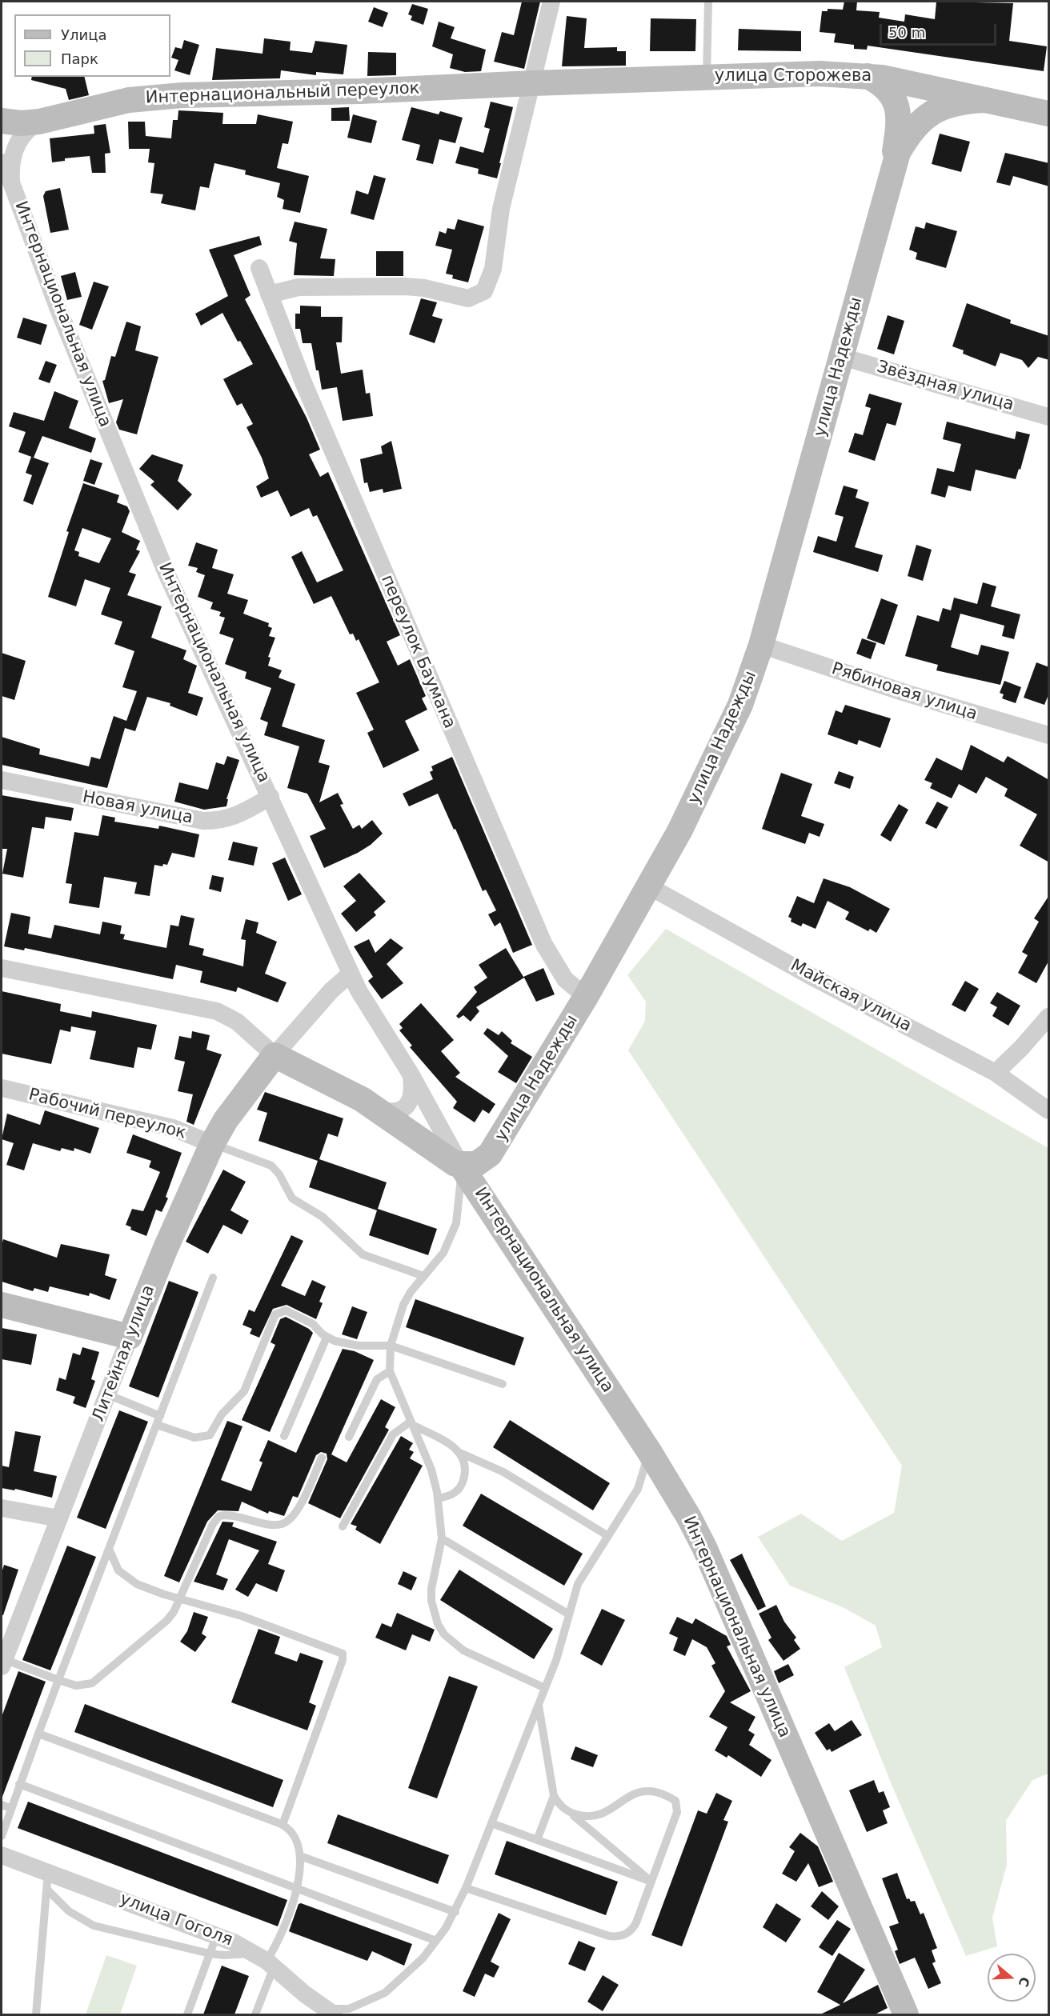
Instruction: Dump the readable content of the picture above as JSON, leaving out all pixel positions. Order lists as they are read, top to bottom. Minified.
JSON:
{"streets":{"street":["улица Сторожева","Интернациональный переулок","Интернациональная улица","улица Надежды","Звёздная улица","переулок Баумана","Рябиновая улица","Новая улица","Майская улица","Рабочий переулок","Литейная улица","улица Гоголя"]},"crossings":[["улица Сторожева","Интернациональный переулок"],["улица Сторожева","улица Надежды"],["Интернациональная улица","улица Надежды"],["Интернациональная улица","Новая улица"],["Интернациональная улица","Литейная улица"],["улица Надежды","Звёздная улица"],["улица Надежды","переулок Баумана"],["улица Надежды","Рябиновая улица"],["улица Надежды","Майская улица"],["Рабочий переулок","Литейная улица"]],"legend":["Улица","Парк"],"scale_bar":"50 m","north":"right"}
